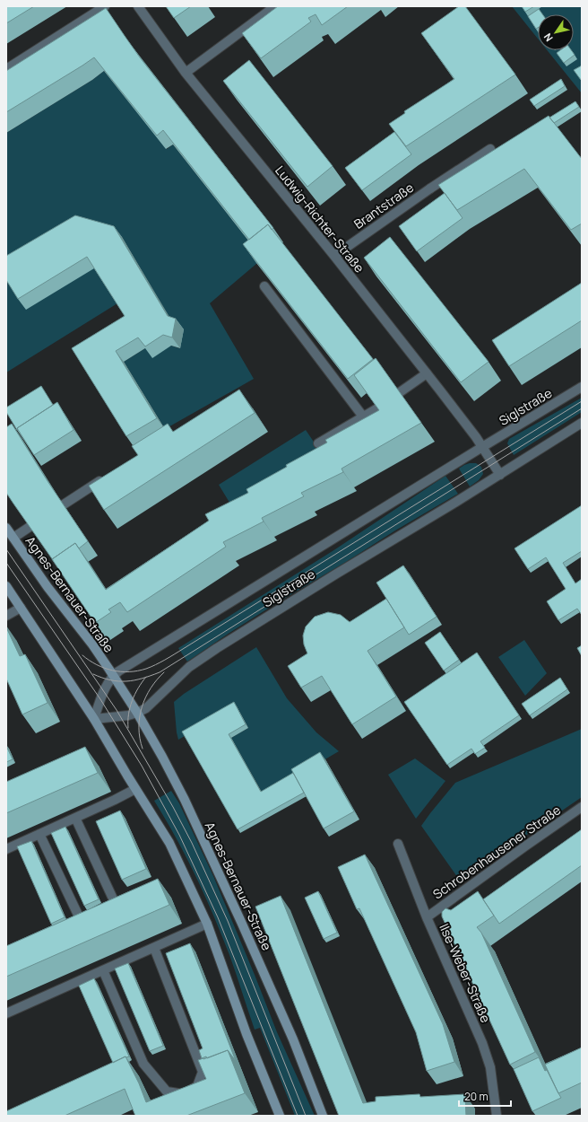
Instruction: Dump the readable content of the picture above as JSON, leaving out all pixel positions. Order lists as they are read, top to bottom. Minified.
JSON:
{"streets":{"main road":["Agnes-Bernauer-Straße"],"street":["Brantstraße","Ludwig-Richter-Straße","Siglstraße","Schrobenhausener Straße","Ilse-Weber-Straße"]},"crossings":[["Brantstraße","Ludwig-Richter-Straße"],["Ludwig-Richter-Straße","Siglstraße"],["Siglstraße","Agnes-Bernauer-Straße"],["Schrobenhausener Straße","Ilse-Weber-Straße"]],"scale_bar":"20 m","north":"bottom left"}
